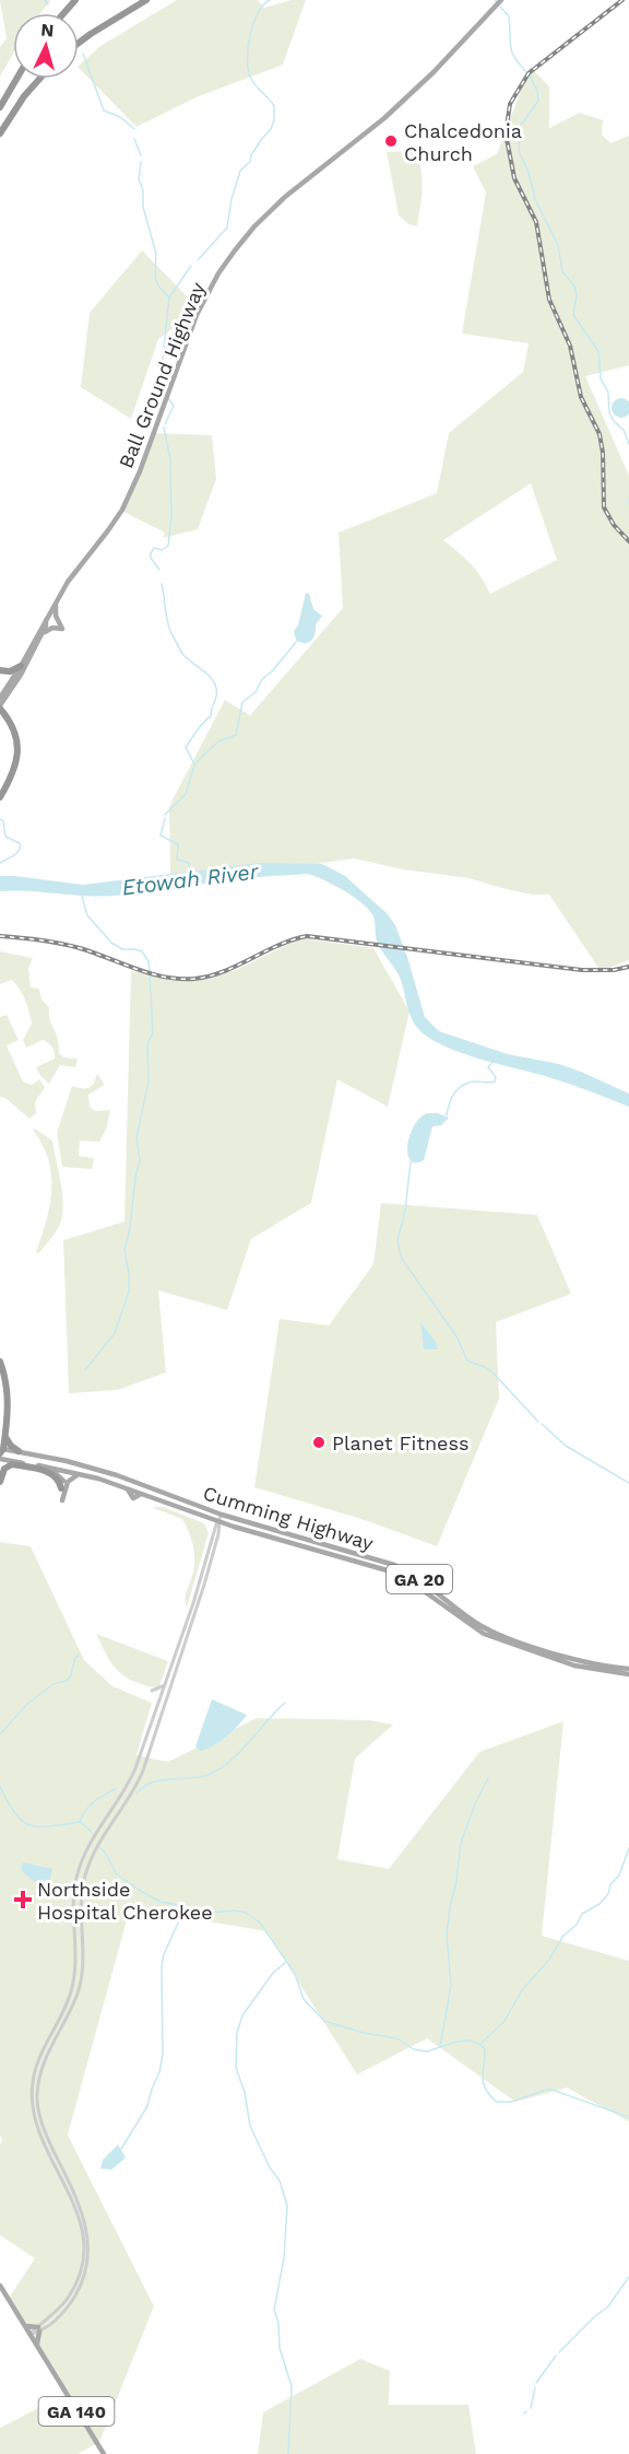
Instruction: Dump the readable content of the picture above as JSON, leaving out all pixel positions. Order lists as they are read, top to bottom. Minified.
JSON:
{"streets":{"main road":["Ball Ground Highway","Cumming Highway","GA 20","GA 140"]},"water":["Etowah River"],"places":{"other":["Chalcedonia Church","Planet Fitness"],"health":["Northside Hospital Cherokee"]},"north":"top"}
